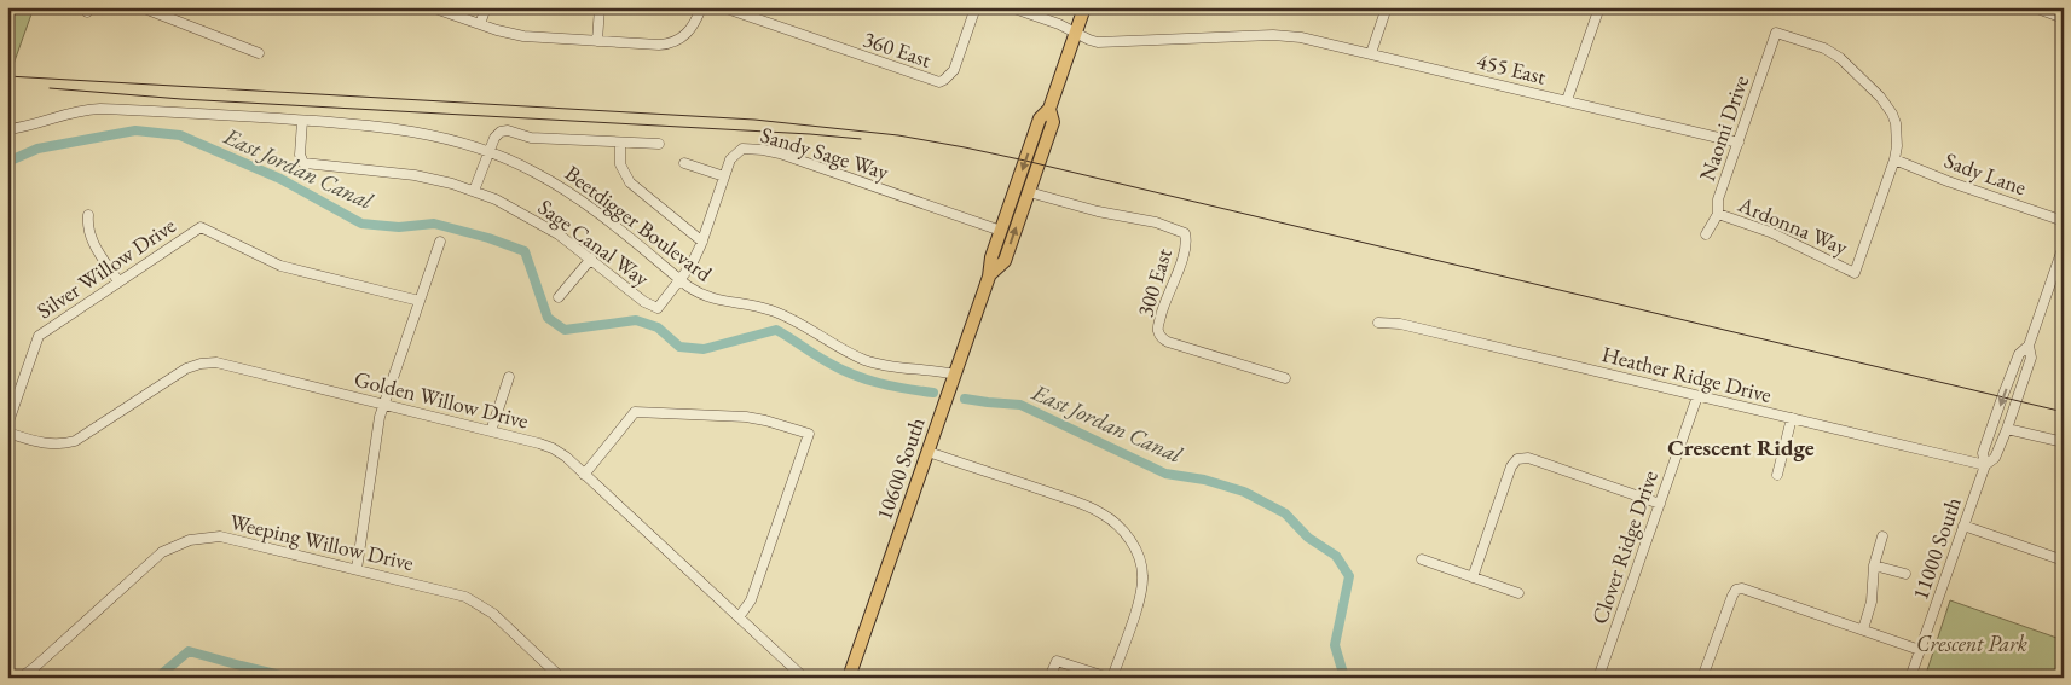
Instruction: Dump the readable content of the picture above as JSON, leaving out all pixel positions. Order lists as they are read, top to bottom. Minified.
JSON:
{"streets":{"main road":["10600 South"],"street":["360 East","455 East","Naomi Drive","Sandy Sage Way","Sady Lane","Beetdigger Boulevard","Ardonna Way","Sage Canal Way","Silver Willow Drive","300 East","Heather Ridge Drive","Golden Willow Drive","Weeping Willow Drive","Clover Ridge Drive","11000 South"]},"crossings":[["455 East","Naomi Drive"],["455 East","10600 South"],["Naomi Drive","Sady Lane"],["Naomi Drive","Ardonna Way"],["Sandy Sage Way","Beetdigger Boulevard"],["Sandy Sage Way","Sage Canal Way"],["Sandy Sage Way","10600 South"],["Sady Lane","Ardonna Way"],["Beetdigger Boulevard","Sage Canal Way"],["Beetdigger Boulevard","10600 South"],["300 East","10600 South"],["Heather Ridge Drive","Clover Ridge Drive"],["Heather Ridge Drive","11000 South"]],"districts":["Crescent Ridge"],"water":["East Jordan Canal"],"parks":["Crescent Park"]}
